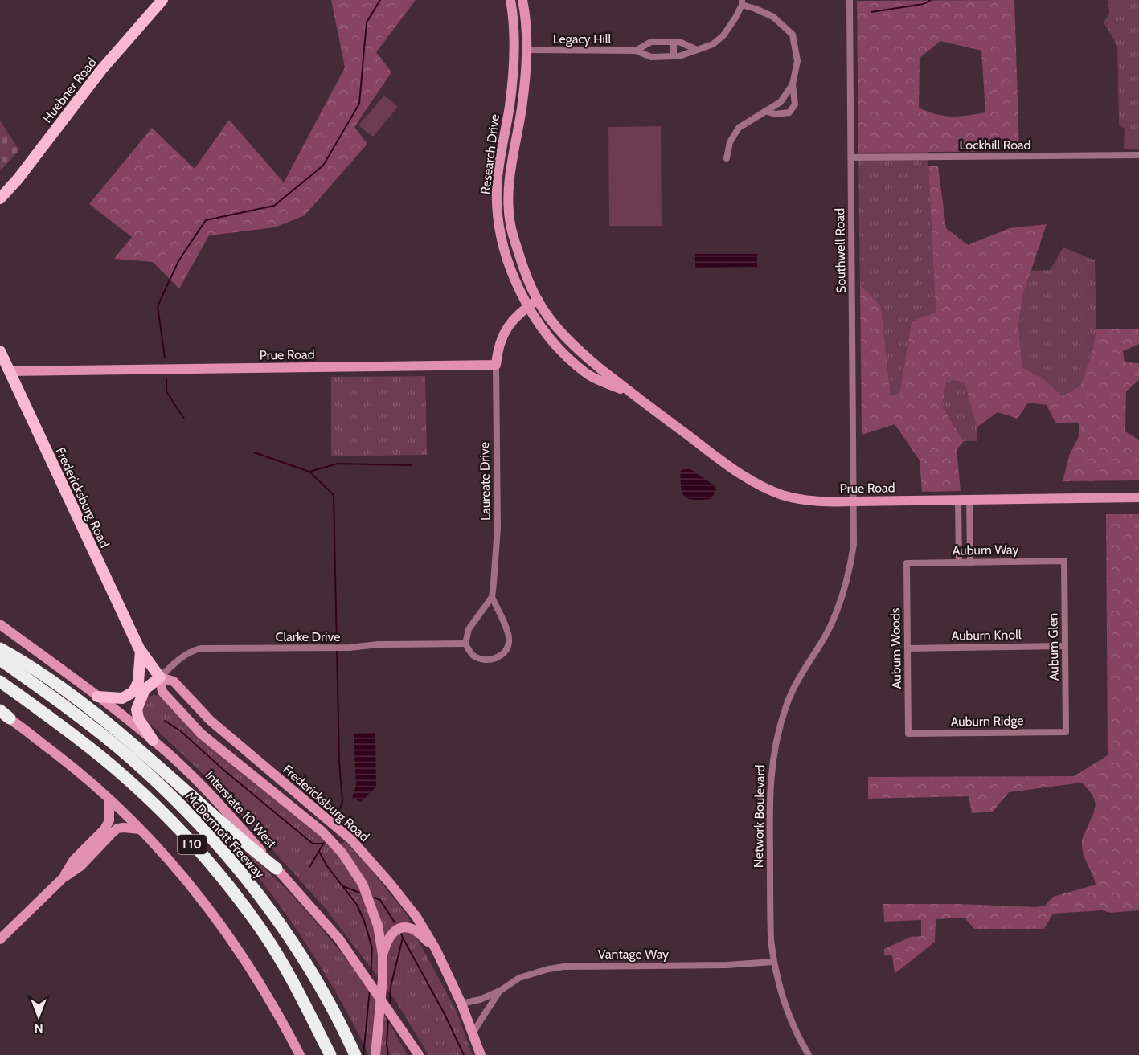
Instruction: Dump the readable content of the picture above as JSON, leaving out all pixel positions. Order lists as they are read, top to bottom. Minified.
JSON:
{"streets":{"highway":["McDermott Freeway","I 10"],"main road":["Huebner Road","Research Drive","Prue Road","Fredericksburg Road","Interstate 10 West"],"street":["Legacy Hill","Lockhill Road","Southwell Road","Laureate Drive","Auburn Way","Auburn Knoll","Clarke Drive","Auburn Glen","Auburn Woods","Auburn Ridge","Network Boulevard","Vantage Way"]},"crossings":[["Legacy Hill","Research Drive"],["Lockhill Road","Southwell Road"],["Research Drive","Prue Road"],["Southwell Road","Prue Road"],["Southwell Road","Network Boulevard"],["Prue Road","Laureate Drive"],["Prue Road","Fredericksburg Road"],["Prue Road","Network Boulevard"],["Laureate Drive","Clarke Drive"],["Fredericksburg Road","Clarke Drive"],["Fredericksburg Road","Vantage Way"],["Auburn Way","Auburn Glen"],["Auburn Way","Auburn Woods"],["Auburn Knoll","Auburn Glen"],["Auburn Knoll","Auburn Woods"],["Auburn Glen","Auburn Ridge"],["Auburn Woods","Auburn Ridge"],["Network Boulevard","Vantage Way"]],"north":"bottom"}
